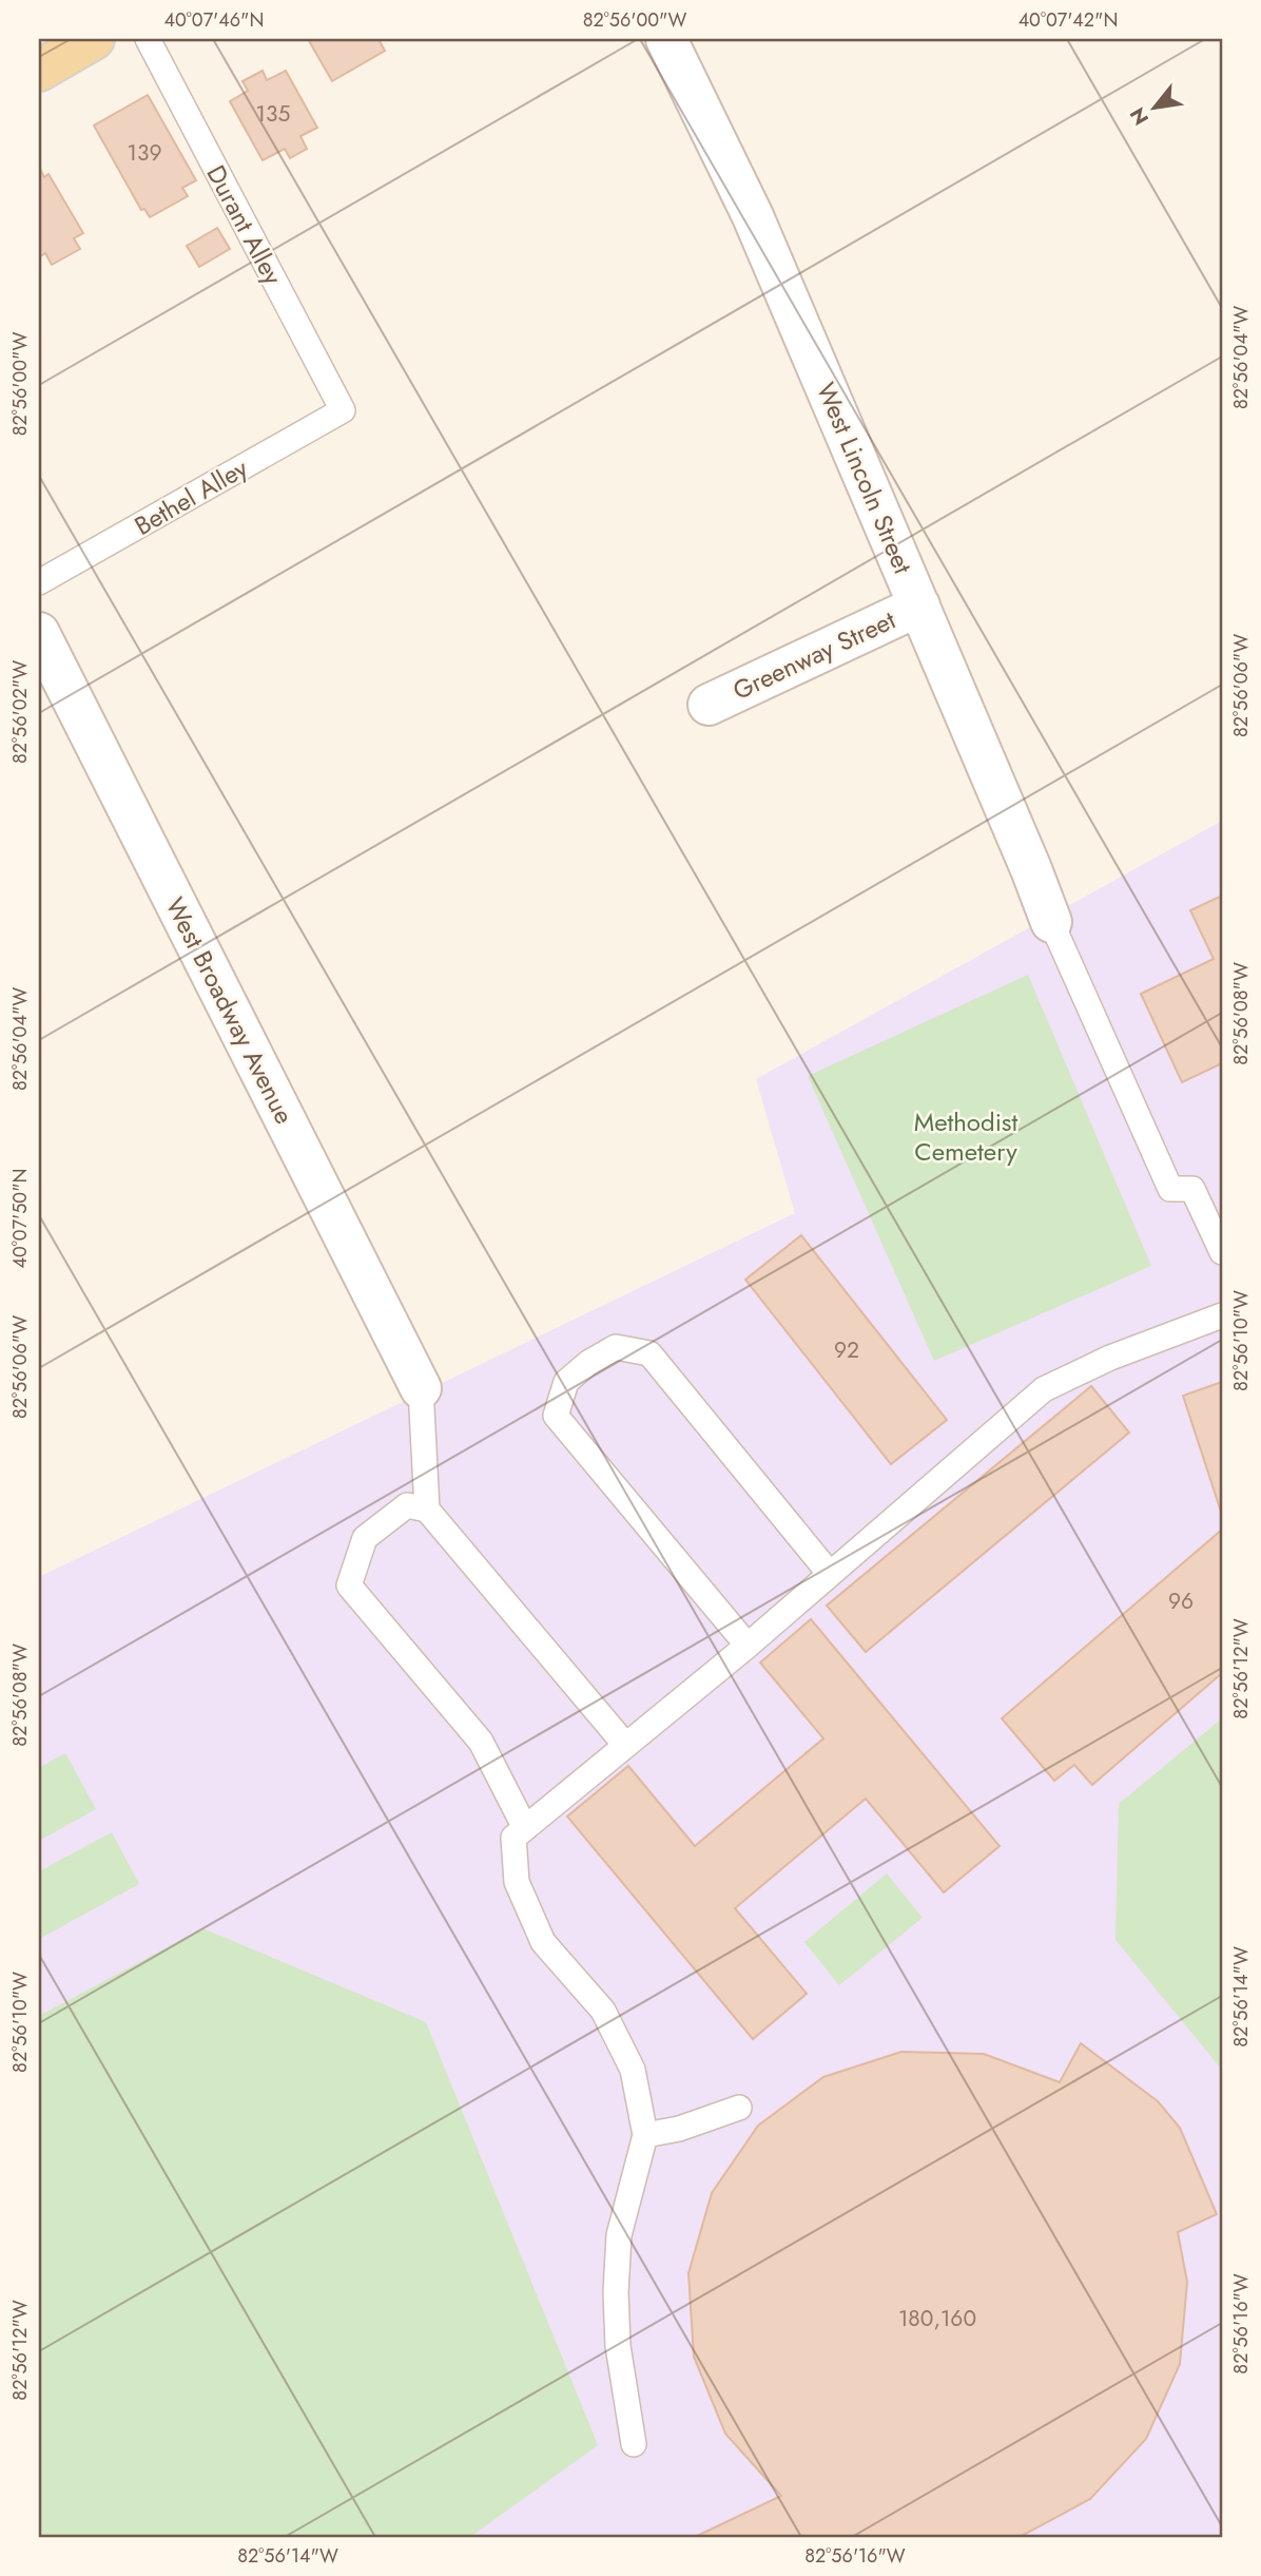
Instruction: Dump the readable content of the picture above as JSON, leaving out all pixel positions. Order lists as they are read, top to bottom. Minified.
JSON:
{"streets":{"street":["West Lincoln Street","Greenway Street","West Broadway Avenue"],"lane":["Durant Alley","Bethel Alley"]},"crossings":[["Durant Alley","Bethel Alley"],["West Lincoln Street","Greenway Street"]],"parks":["Methodist Cemetery"],"house_numbers":["135","139","92","96","180,160"],"north":"bottom left","coordinates":["40°07'46\"N","82°56'00\"W","40°07'42\"N","82°56'04\"W","82°56'06\"W","82°56'02\"W","82°56'08\"W","40°07'50\"N","82°56'10\"W","82°56'12\"W","82°56'14\"W","82°56'16\"W"]}
